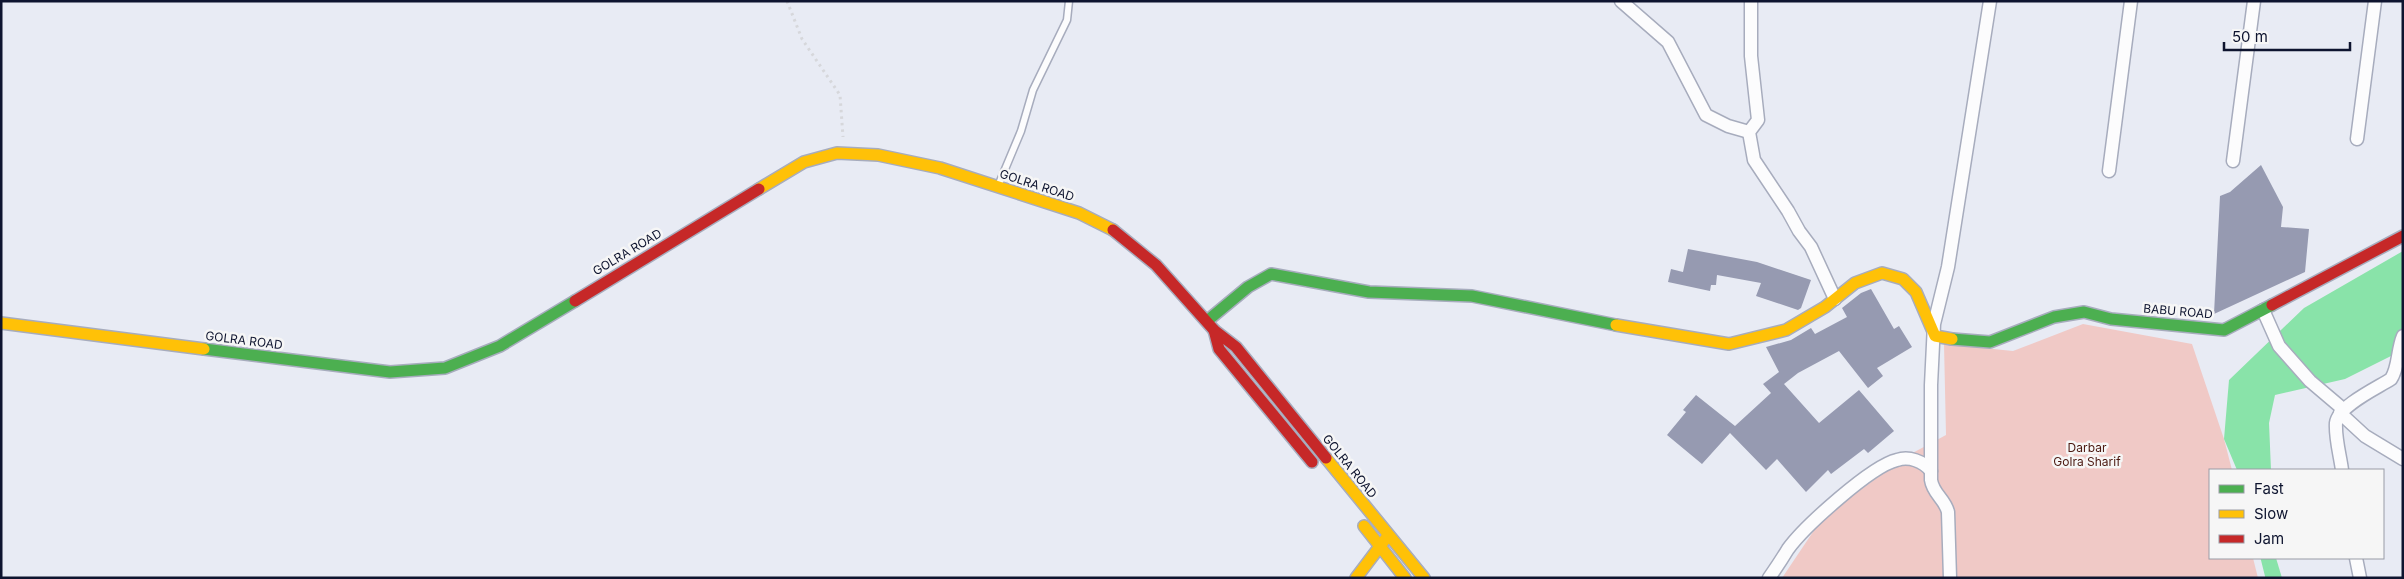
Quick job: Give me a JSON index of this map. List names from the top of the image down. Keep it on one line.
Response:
{"streets":{"street":["GOLRA ROAD","BABU ROAD"]},"parks":["Darbar Golra Sharif"],"legend":["Fast","Slow","Jam"],"scale_bar":"50 m"}
